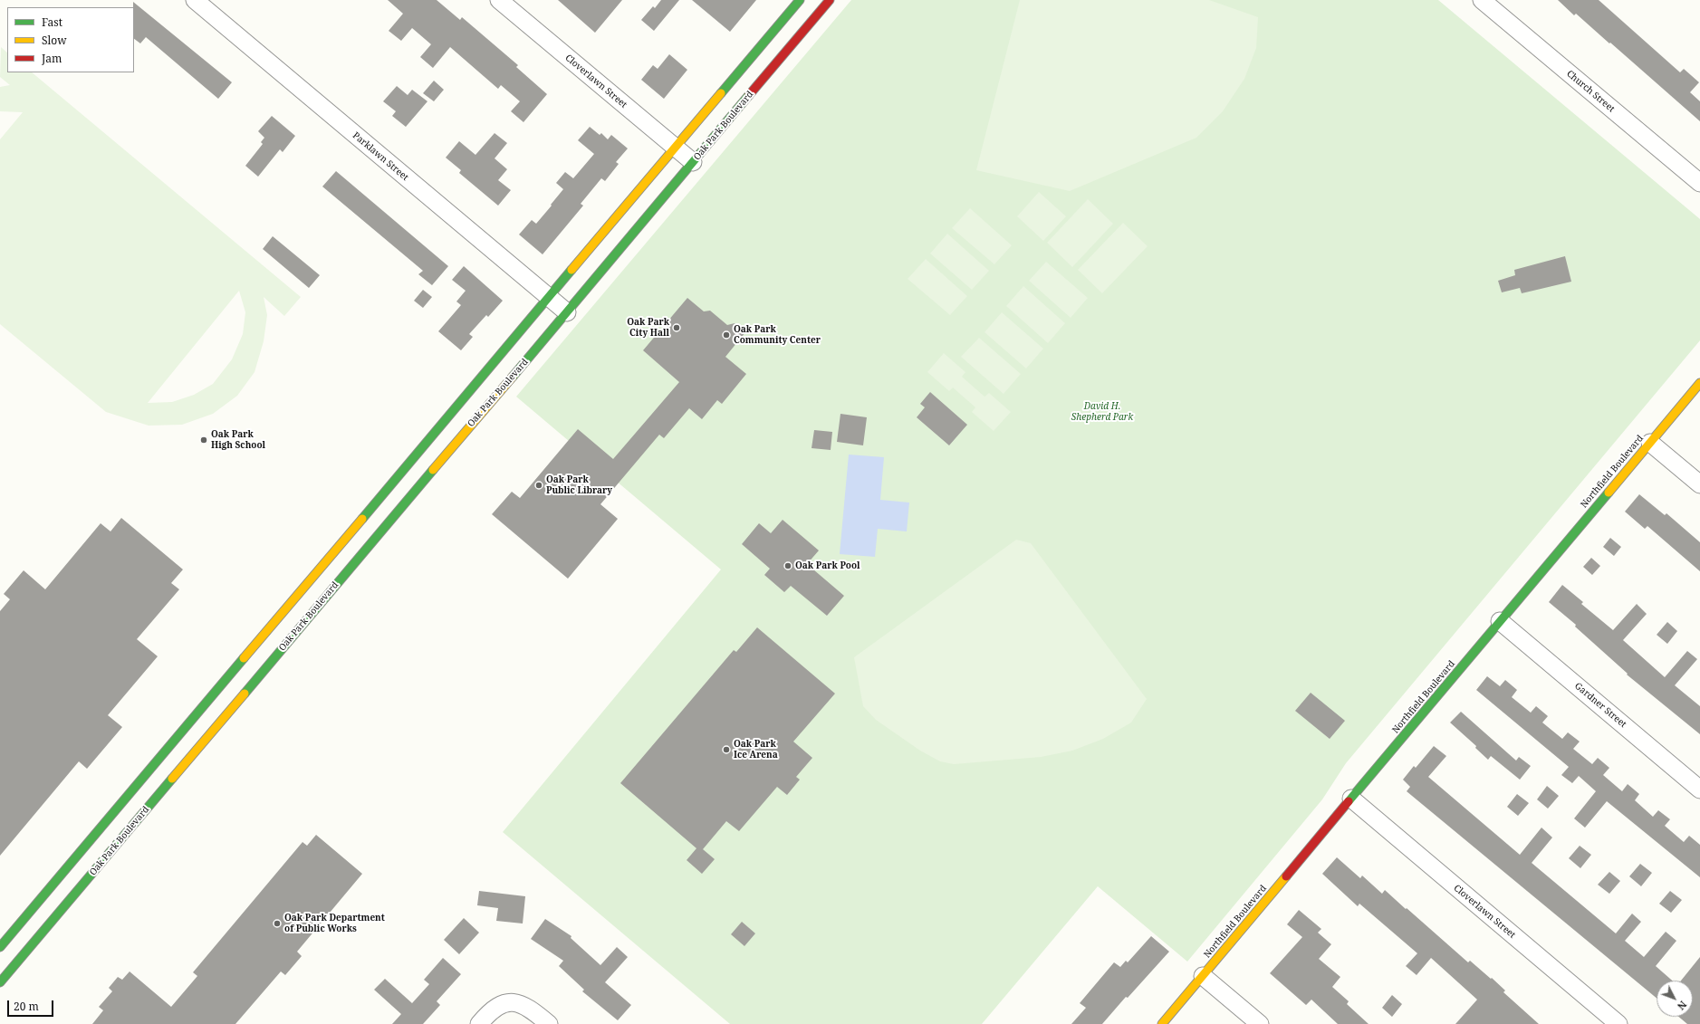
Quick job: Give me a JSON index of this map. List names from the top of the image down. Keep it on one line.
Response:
{"streets":{"street":["Cloverlawn Street","Church Street","Oak Park Boulevard","Parklawn Street","Northfield Boulevard","Gardner Street"]},"crossings":[["Cloverlawn Street","Oak Park Boulevard"],["Cloverlawn Street","Northfield Boulevard"],["Oak Park Boulevard","Parklawn Street"],["Northfield Boulevard","Gardner Street"]],"parks":["David H. Shepherd Park"],"places":["Oak Park City Hall","Oak Park Community Center","Oak Park High School","Oak Park Public Library","Oak Park Pool","Oak Park Ice Arena","Oak Park Department of Public Works"],"legend":["Fast","Slow","Jam"],"scale_bar":"20 m","north":"bottom right"}
